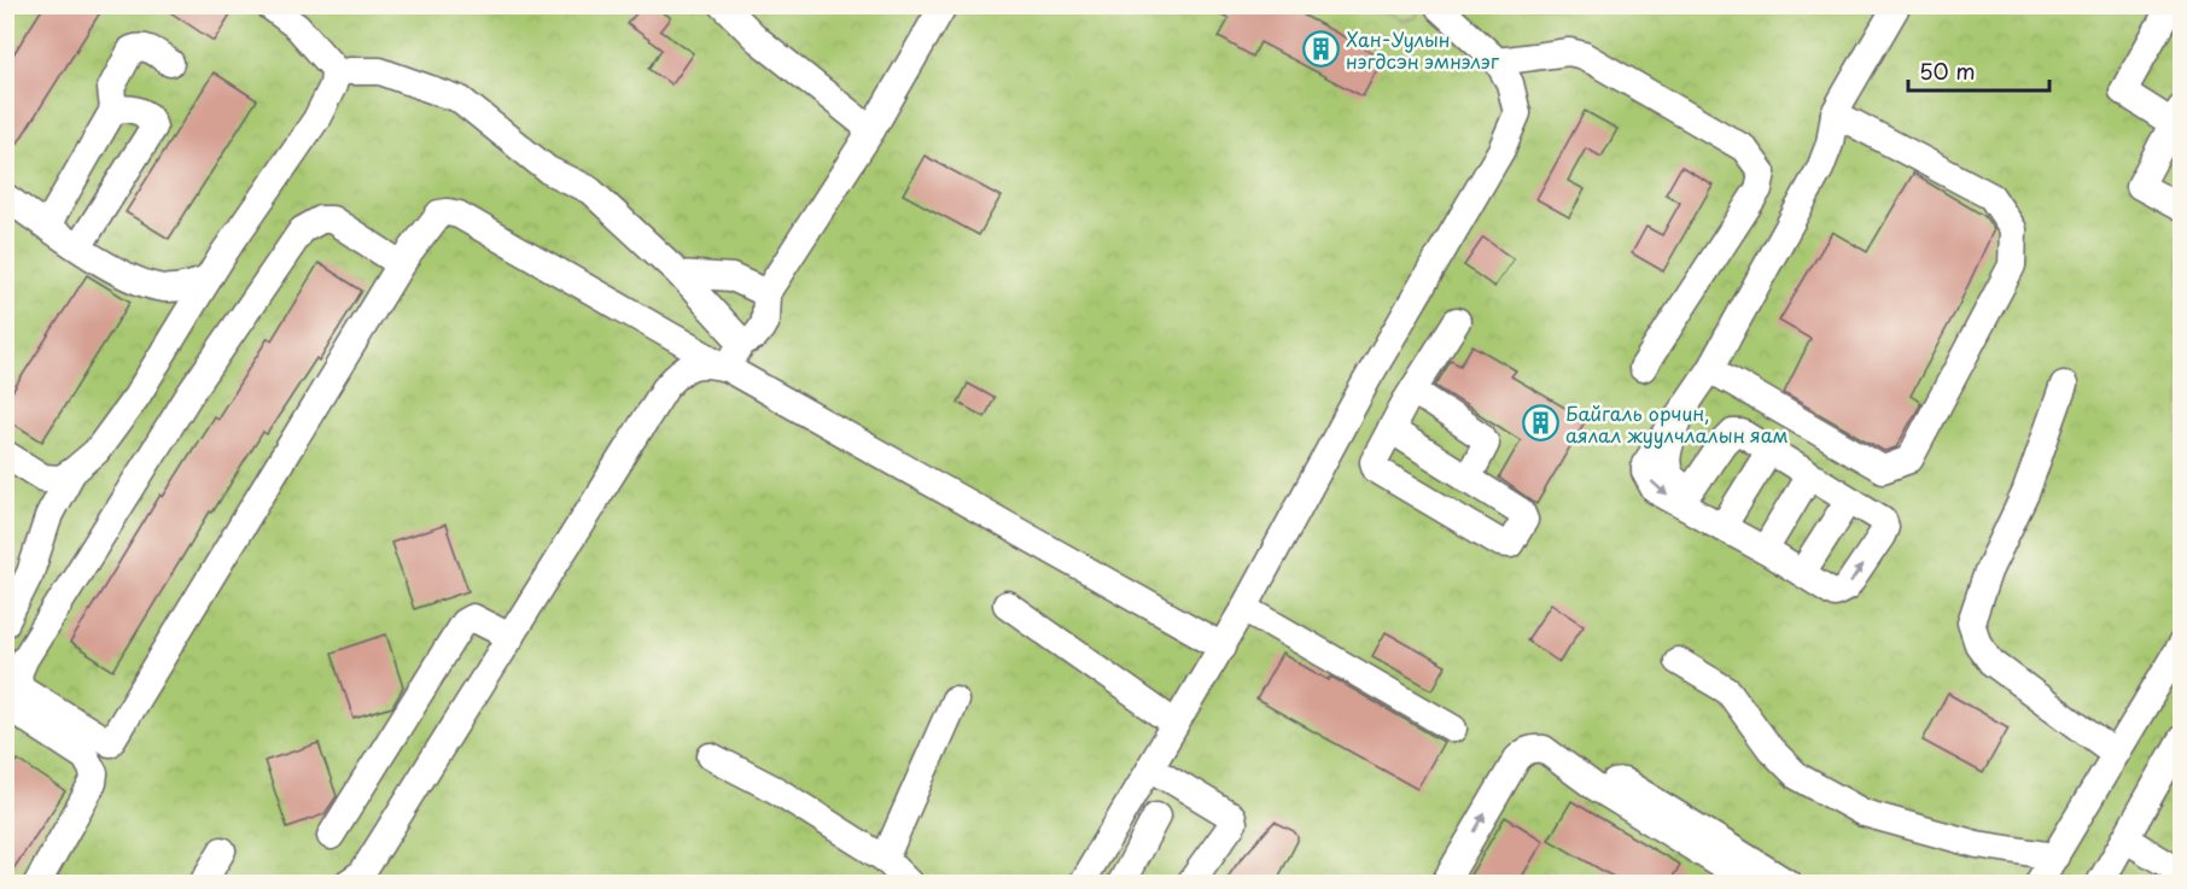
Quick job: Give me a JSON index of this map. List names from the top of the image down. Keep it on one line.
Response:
{"places":{"building":["Хан-Уулын нэгдсэн эмнэлэг","Байгаль орчин, аялал жуулчлалын яам"]},"scale_bar":"50 m"}
